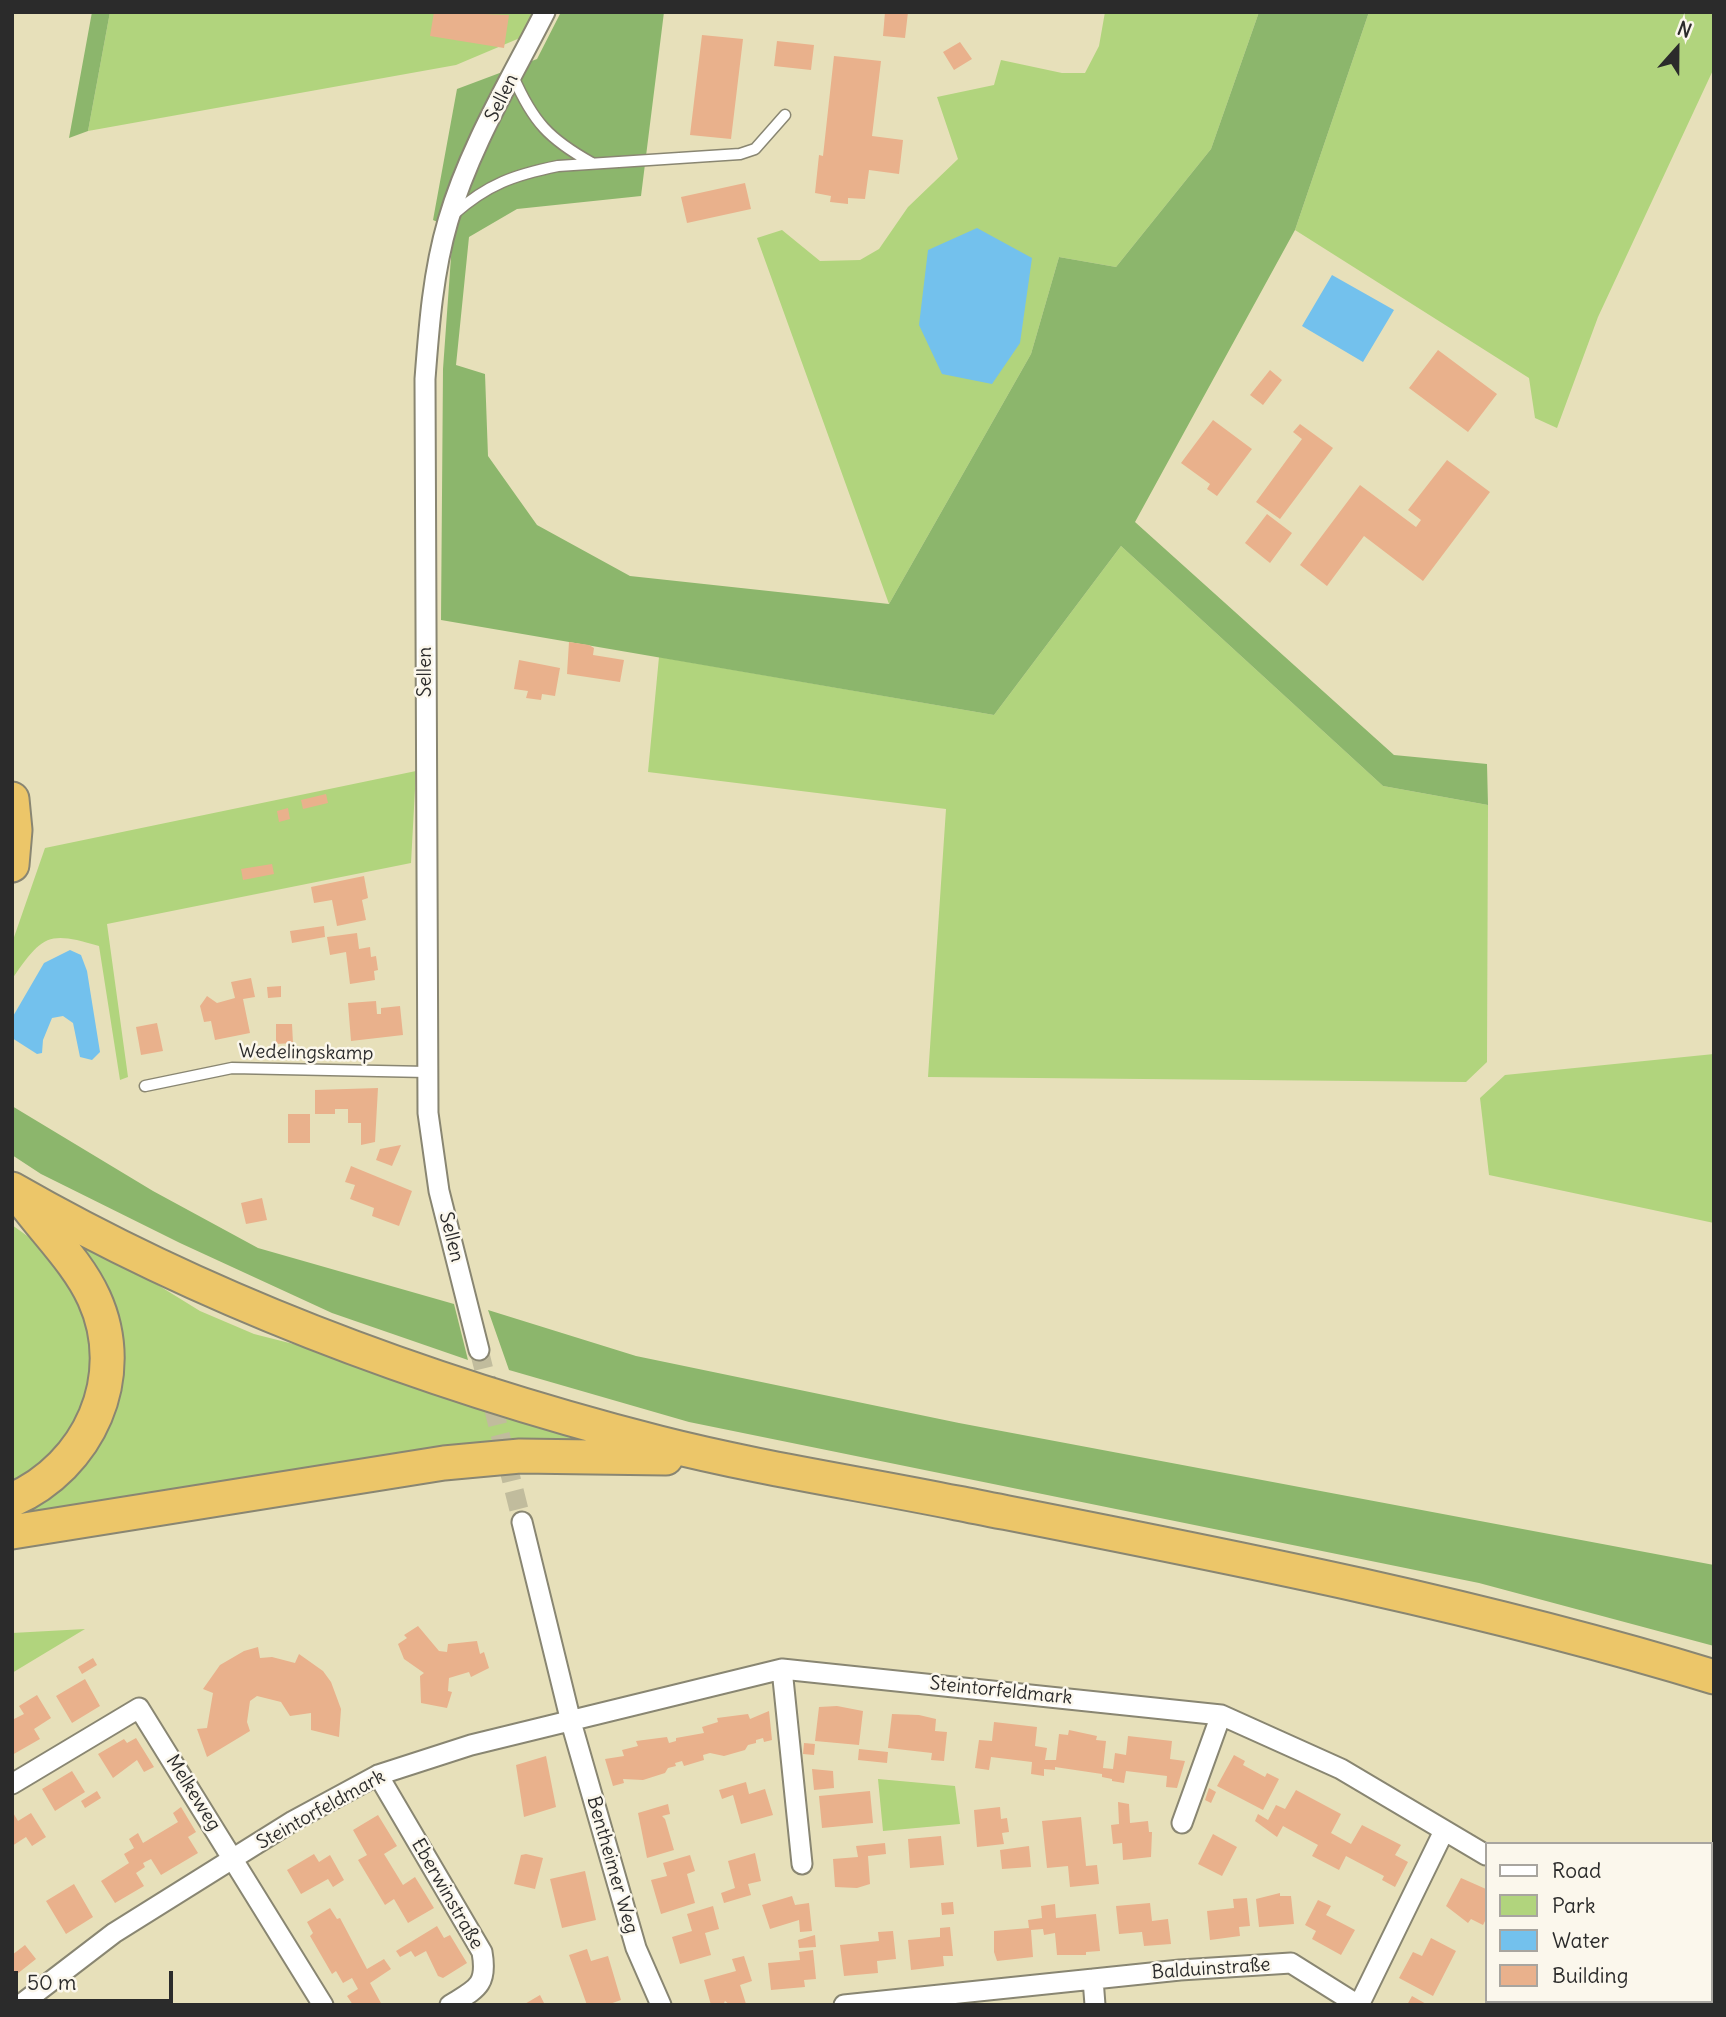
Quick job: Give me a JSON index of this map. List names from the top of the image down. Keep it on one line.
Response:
{"streets":{"street":["Sellen","Steintorfeldmark","Melkeweg","Bentheimer Weg","Eberwinstraße","Balduinstraße"],"lane":["Wedelingskamp"]},"crossings":[["Sellen","Wedelingskamp"],["Steintorfeldmark","Melkeweg"],["Steintorfeldmark","Bentheimer Weg"],["Steintorfeldmark","Eberwinstraße"],["Steintorfeldmark","Balduinstraße"]],"legend":["Road","Park","Water","Building"],"scale_bar":"50 m","north":"top"}
